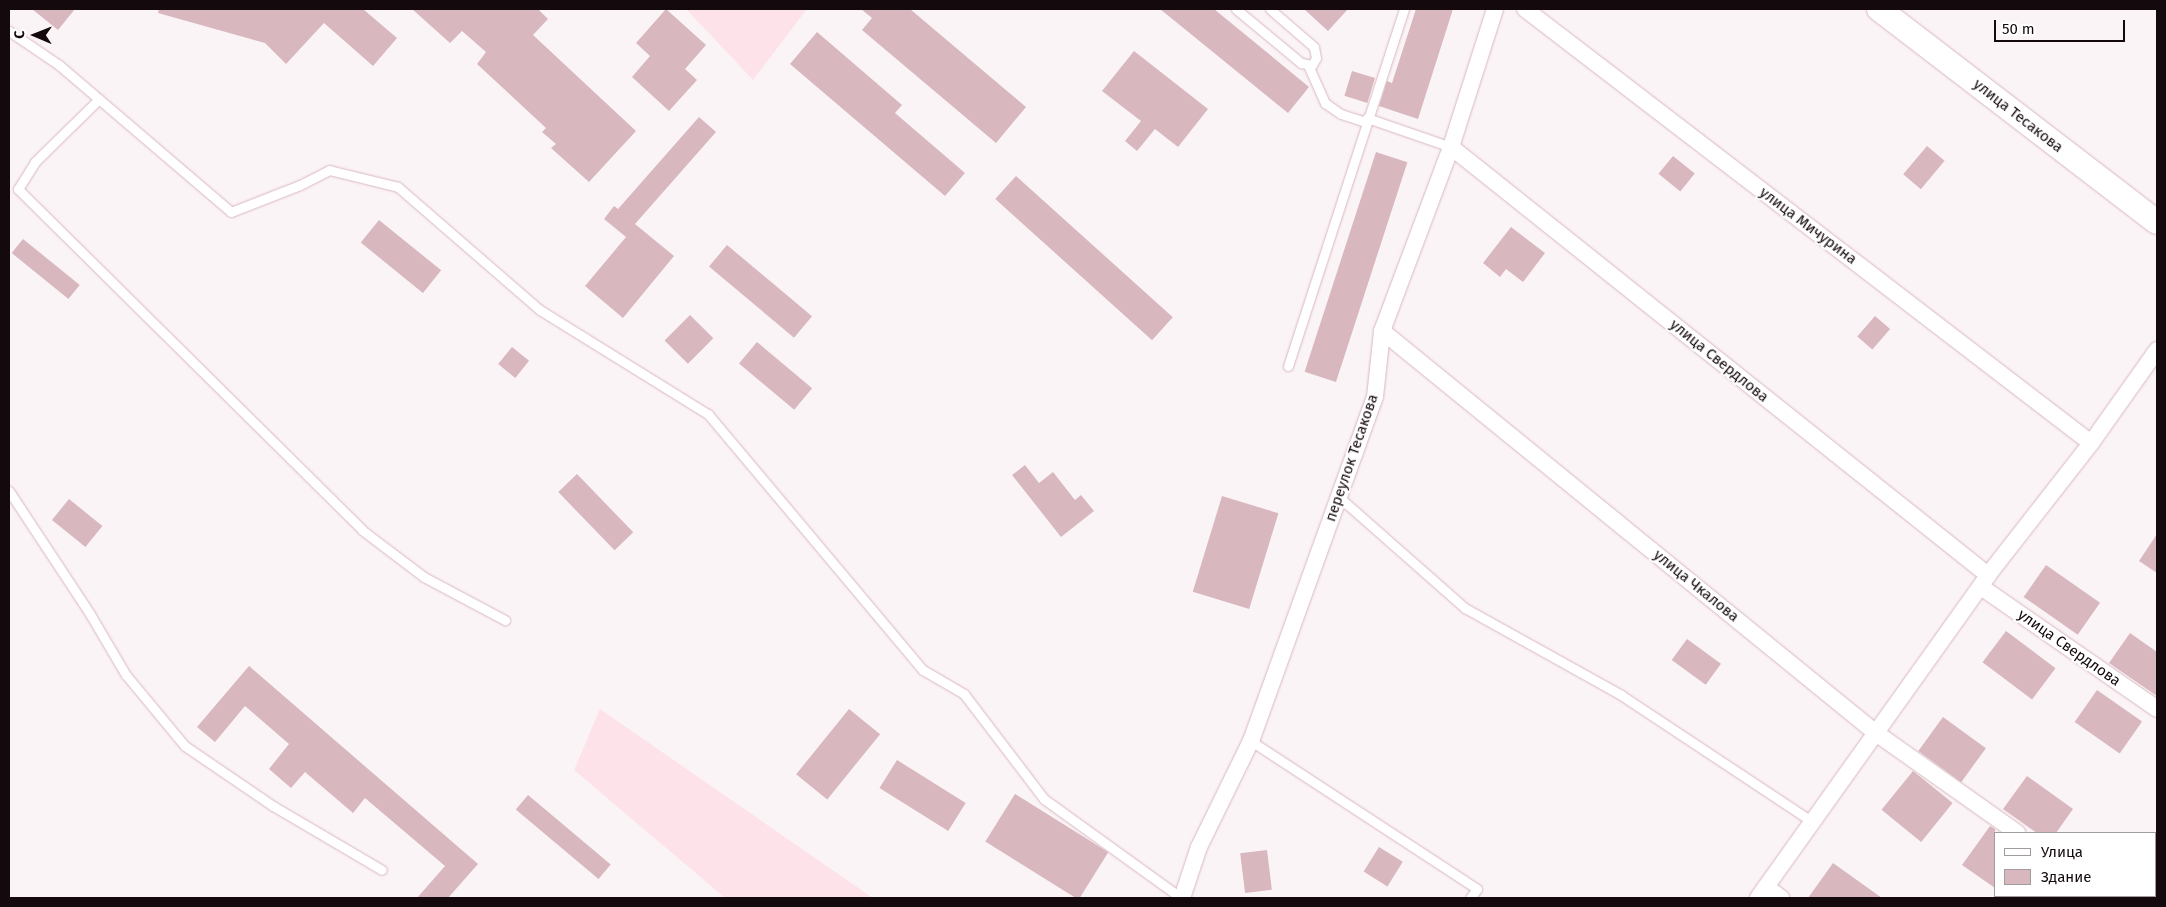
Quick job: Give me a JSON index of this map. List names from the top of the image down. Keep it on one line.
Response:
{"streets":{"main road":["улица Тесакова"],"street":["улица Мичурина","улица Свердлова","переулок Тесакова","улица Чкалова"]},"crossings":[["улица Свердлова","переулок Тесакова"],["переулок Тесакова","улица Чкалова"]],"legend":["Улица","Здание"],"scale_bar":"50 m","north":"left"}
